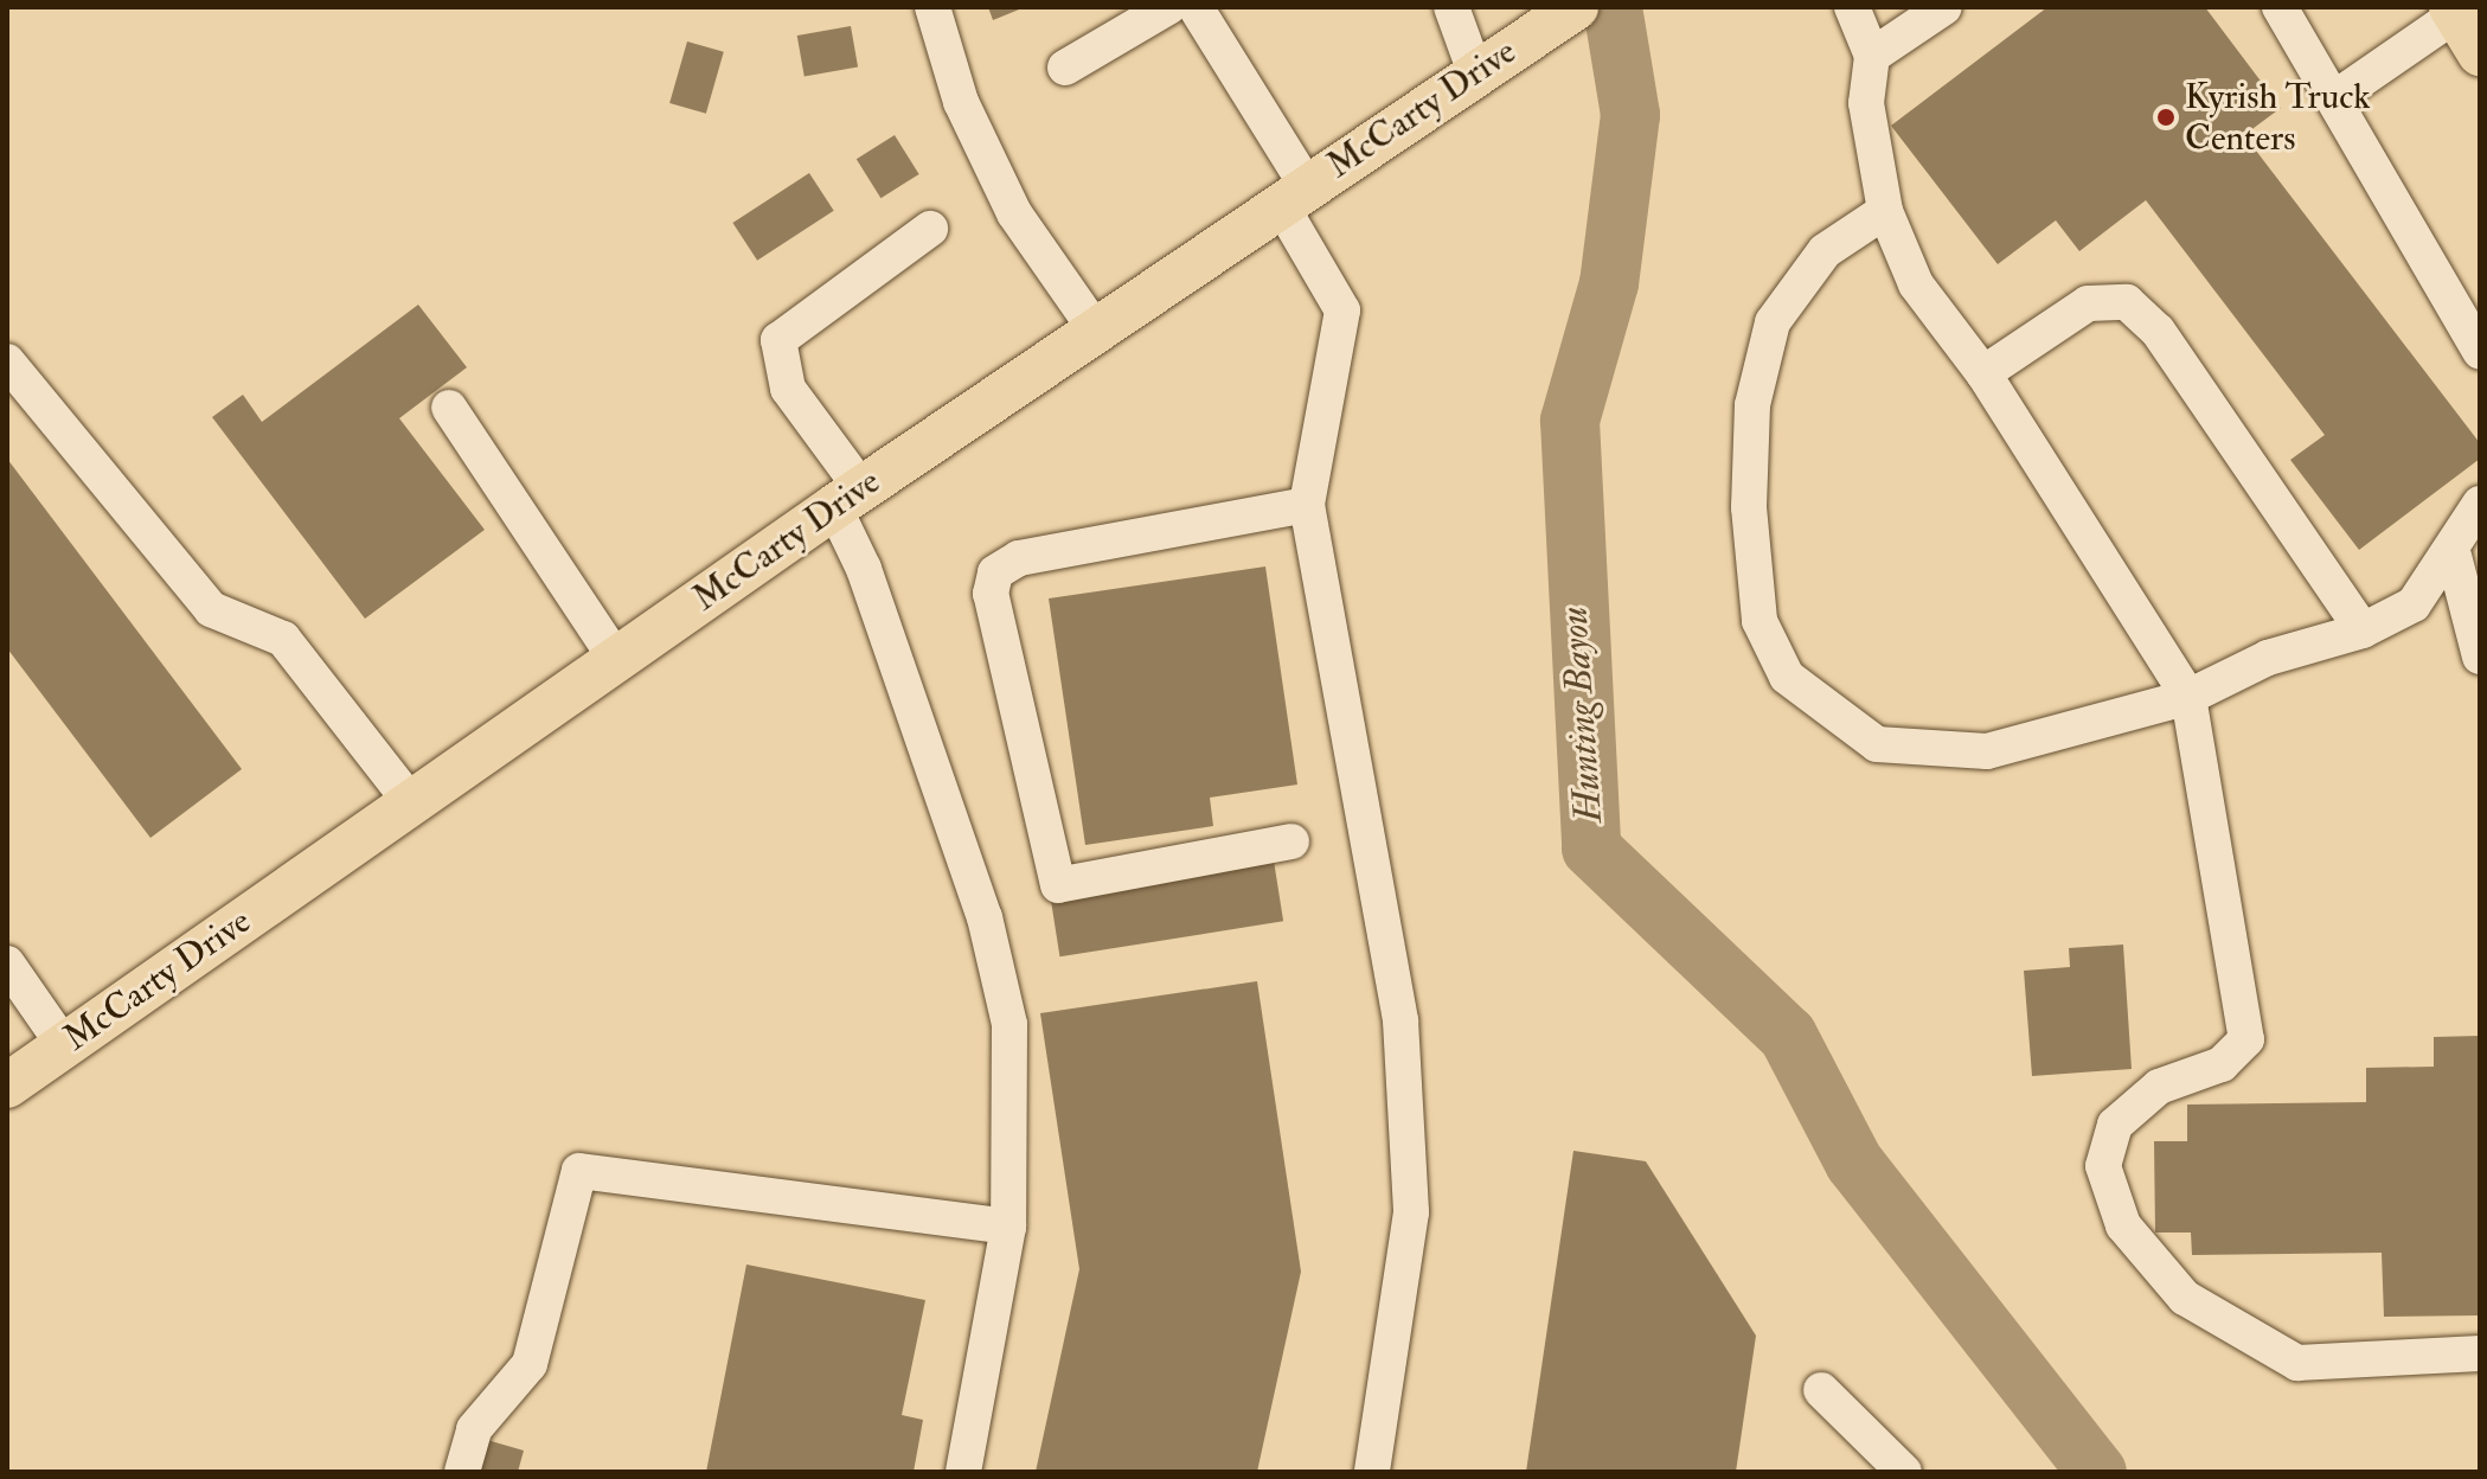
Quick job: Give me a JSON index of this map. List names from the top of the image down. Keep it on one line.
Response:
{"streets":{"main road":["McCarty Drive"]},"water":["Hunting Bayou"],"places":["Kyrish Truck Centers"]}
